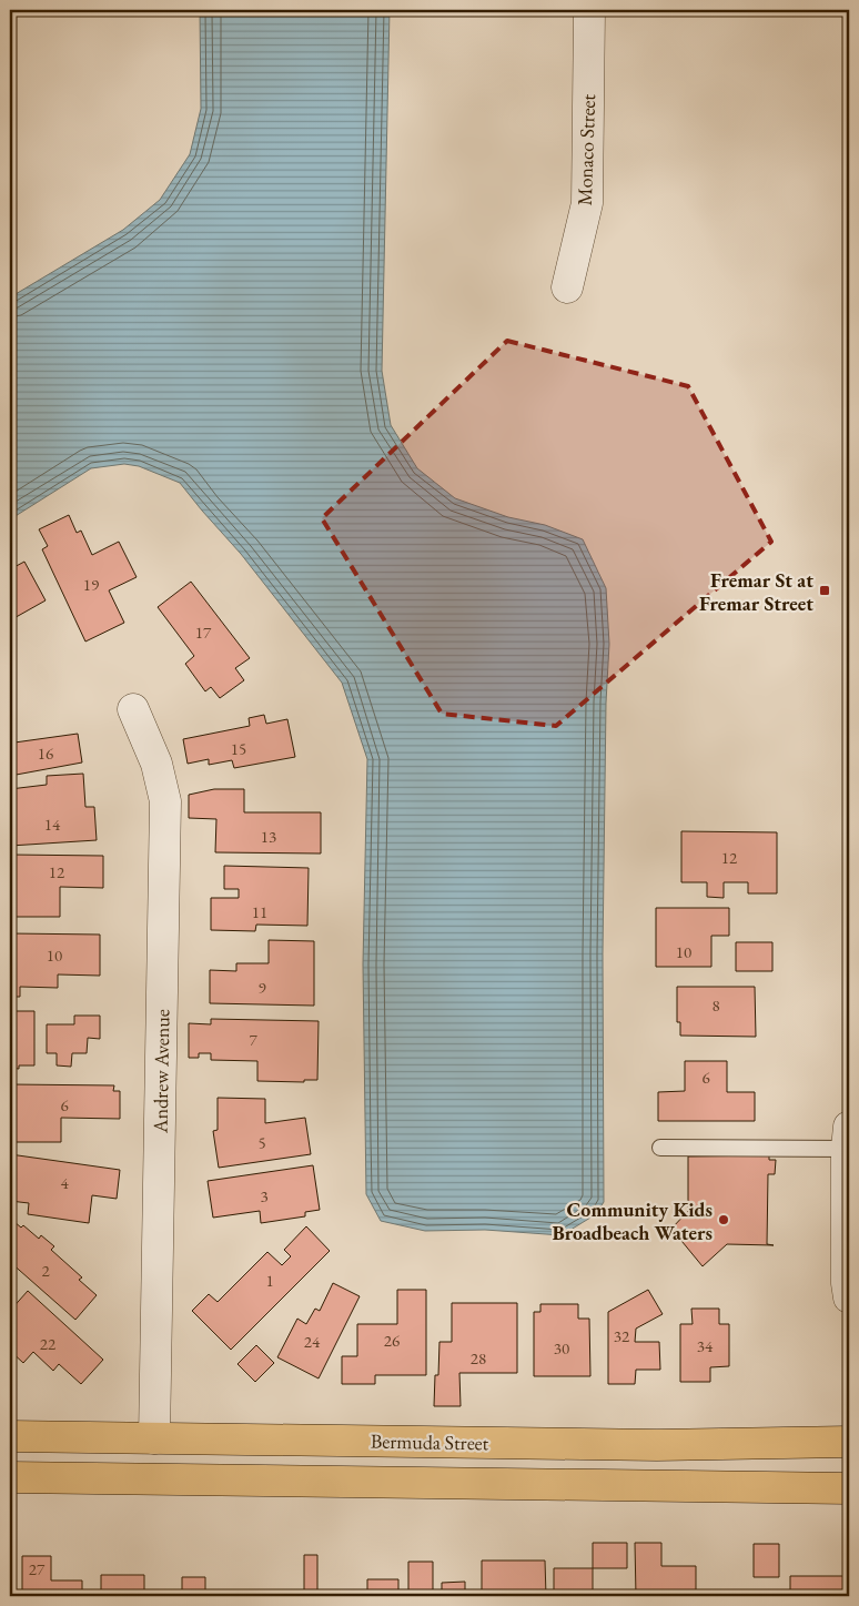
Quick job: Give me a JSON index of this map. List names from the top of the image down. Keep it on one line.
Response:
{"streets":{"main road":["Bermuda Street"],"street":["Monaco Street","Andrew Avenue"]},"crossings":[["Andrew Avenue","Bermuda Street"]],"places":{"transit":["Fremar St at Fremar Street"],"other":["Community Kids Broadbeach Waters"]},"house_numbers":["19","17","15","16","14","13","12","12","11","10","10","9","8","7","6","6","5","4","3","2","1","32","26","24","22","34","30","28","27"]}
